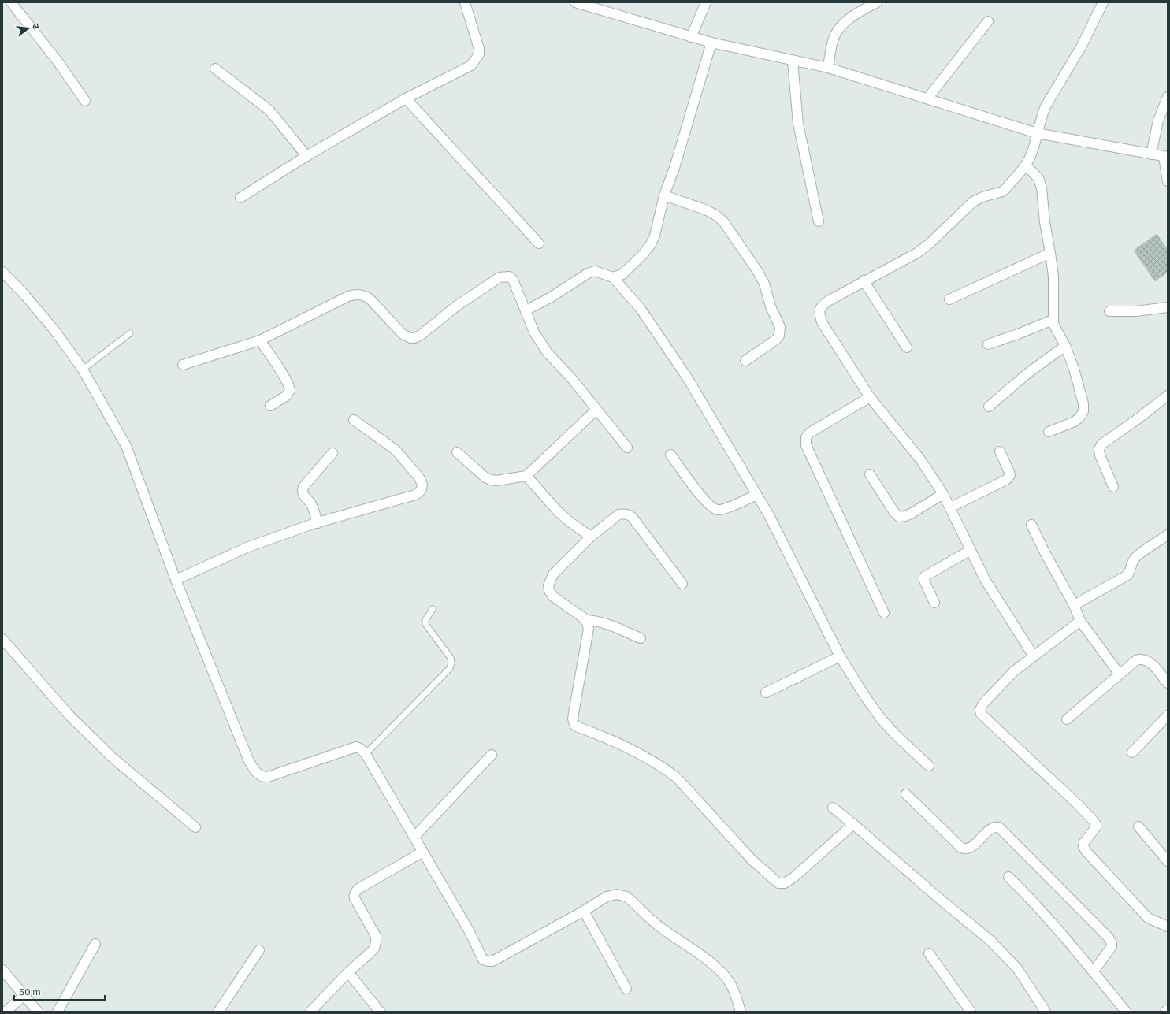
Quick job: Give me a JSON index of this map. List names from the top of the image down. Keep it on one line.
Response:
{"scale_bar":"50 m","north":"right"}
